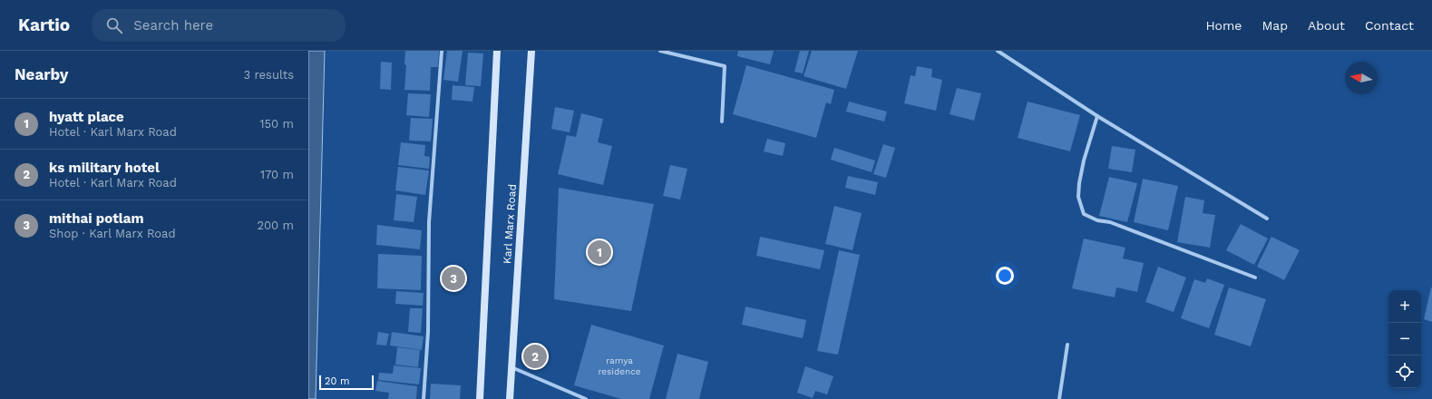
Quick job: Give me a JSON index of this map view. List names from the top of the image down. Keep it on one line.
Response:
{"streets":{"main road":["Karl Marx Road"]},"house_numbers":["ramya residence"],"scale_bar":"20 m","north":"left","page":{"header":"Kartio","search":"Search here","nav":["Home","Map","About","Contact"],"heading":["Nearby","3 results"],"list":[{"mark":"1","name":"hyatt place","note":"Hotel · Karl Marx Road","value":"150 m"},{"mark":"2","name":"ks military hotel","note":"Hotel · Karl Marx Road","value":"170 m"},{"mark":"3","name":"mithai potlam","note":"Shop · Karl Marx Road","value":"200 m"}],"pins":["1","3","2"],"map_buttons":["+","−"],"scale":"20 m"}}
